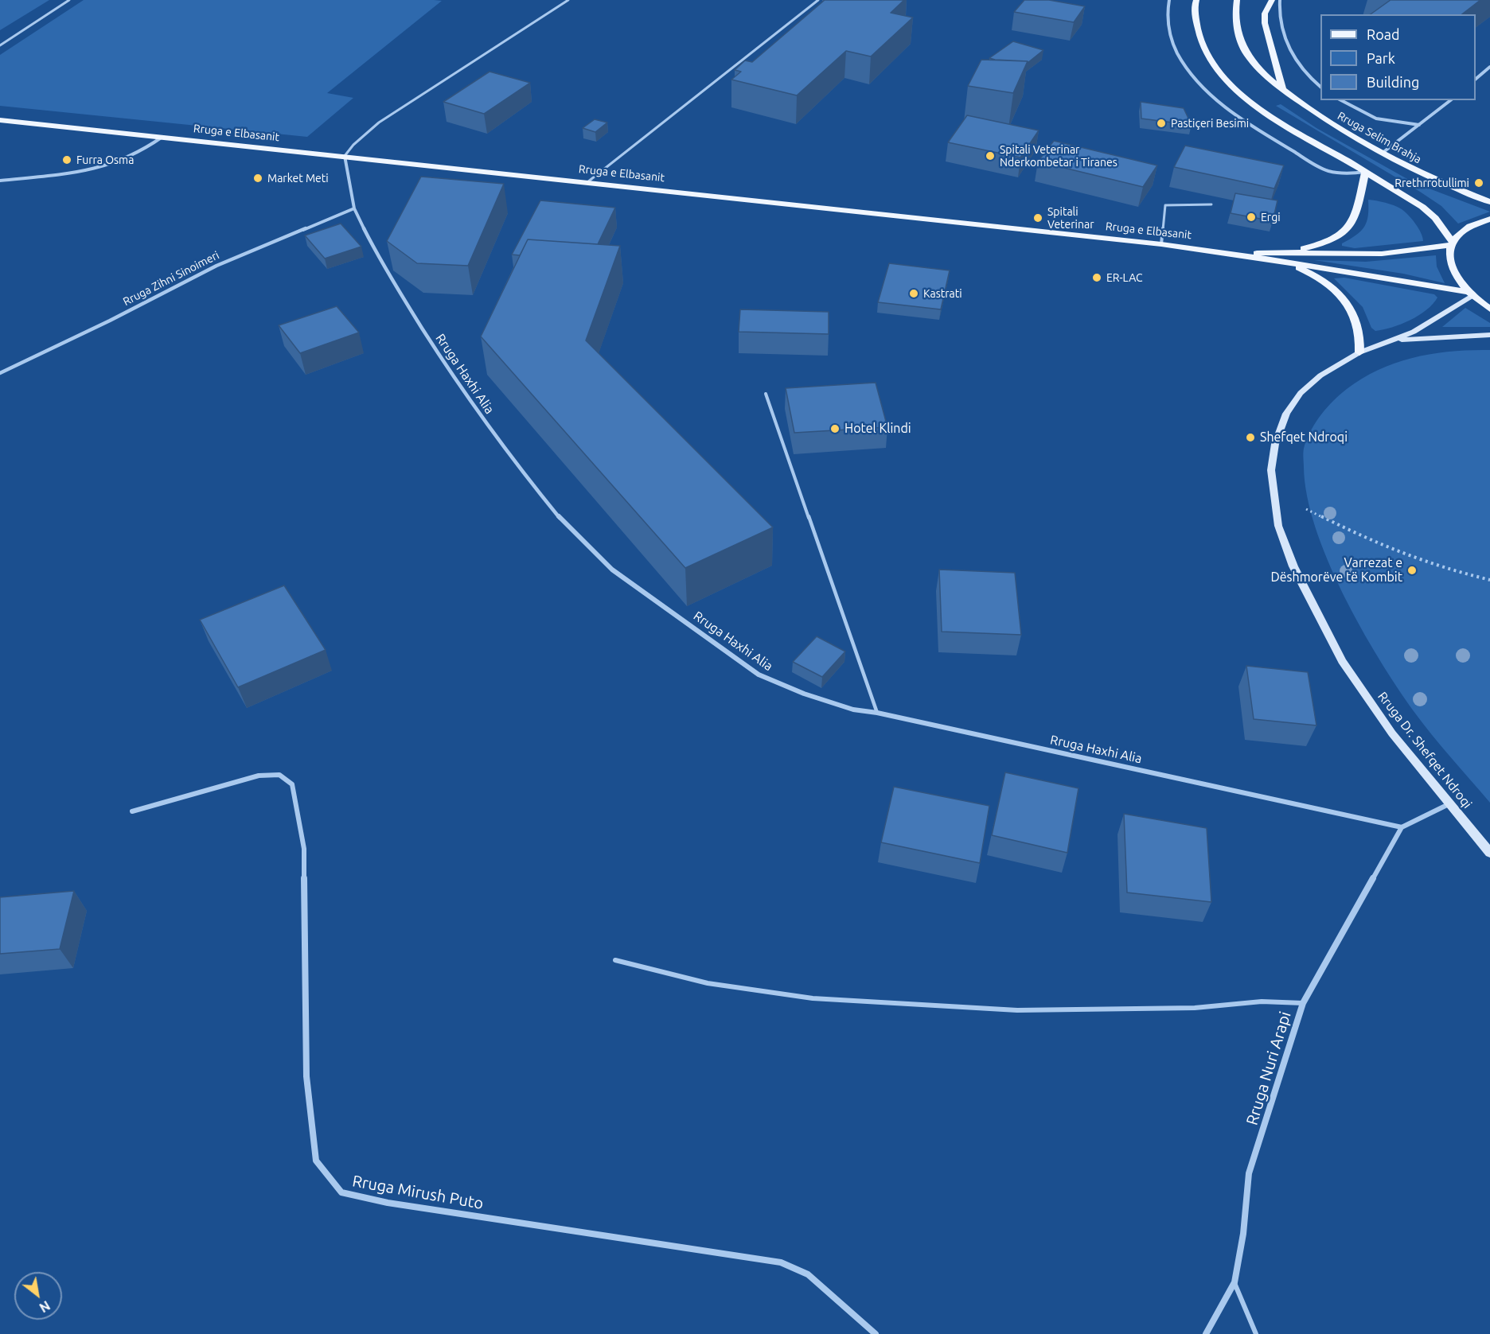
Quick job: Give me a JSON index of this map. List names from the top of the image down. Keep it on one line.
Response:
{"streets":{"main road":["Rruga e Elbasanit","Rruga Selim Brahja","Rruga Dr. Shefqet Ndroqi"],"street":["Rruga Zihni Sinoimeri","Rruga Haxhi Alia","Rruga Nuri Arapi","Rruga Mirush Puto"]},"crossings":[["Rruga e Elbasanit","Rruga Haxhi Alia"],["Rruga e Elbasanit","Rruga Dr. Shefqet Ndroqi"],["Rruga Zihni Sinoimeri","Rruga Haxhi Alia"],["Rruga Haxhi Alia","Rruga Nuri Arapi"]],"places":["Pastiçeri Besimi","Spitali Veterinar Nderkombetar i Tiranes","Furra Osma","Market Meti","Rrethrrotullimi","Ergi","Spitali Veterinar","ER-LAC","Kastrati","Hotel Klindi","Shefqet Ndroqi","Varrezat e Dëshmorëve të Kombit"],"legend":["Road","Park","Building"],"north":"bottom right"}
